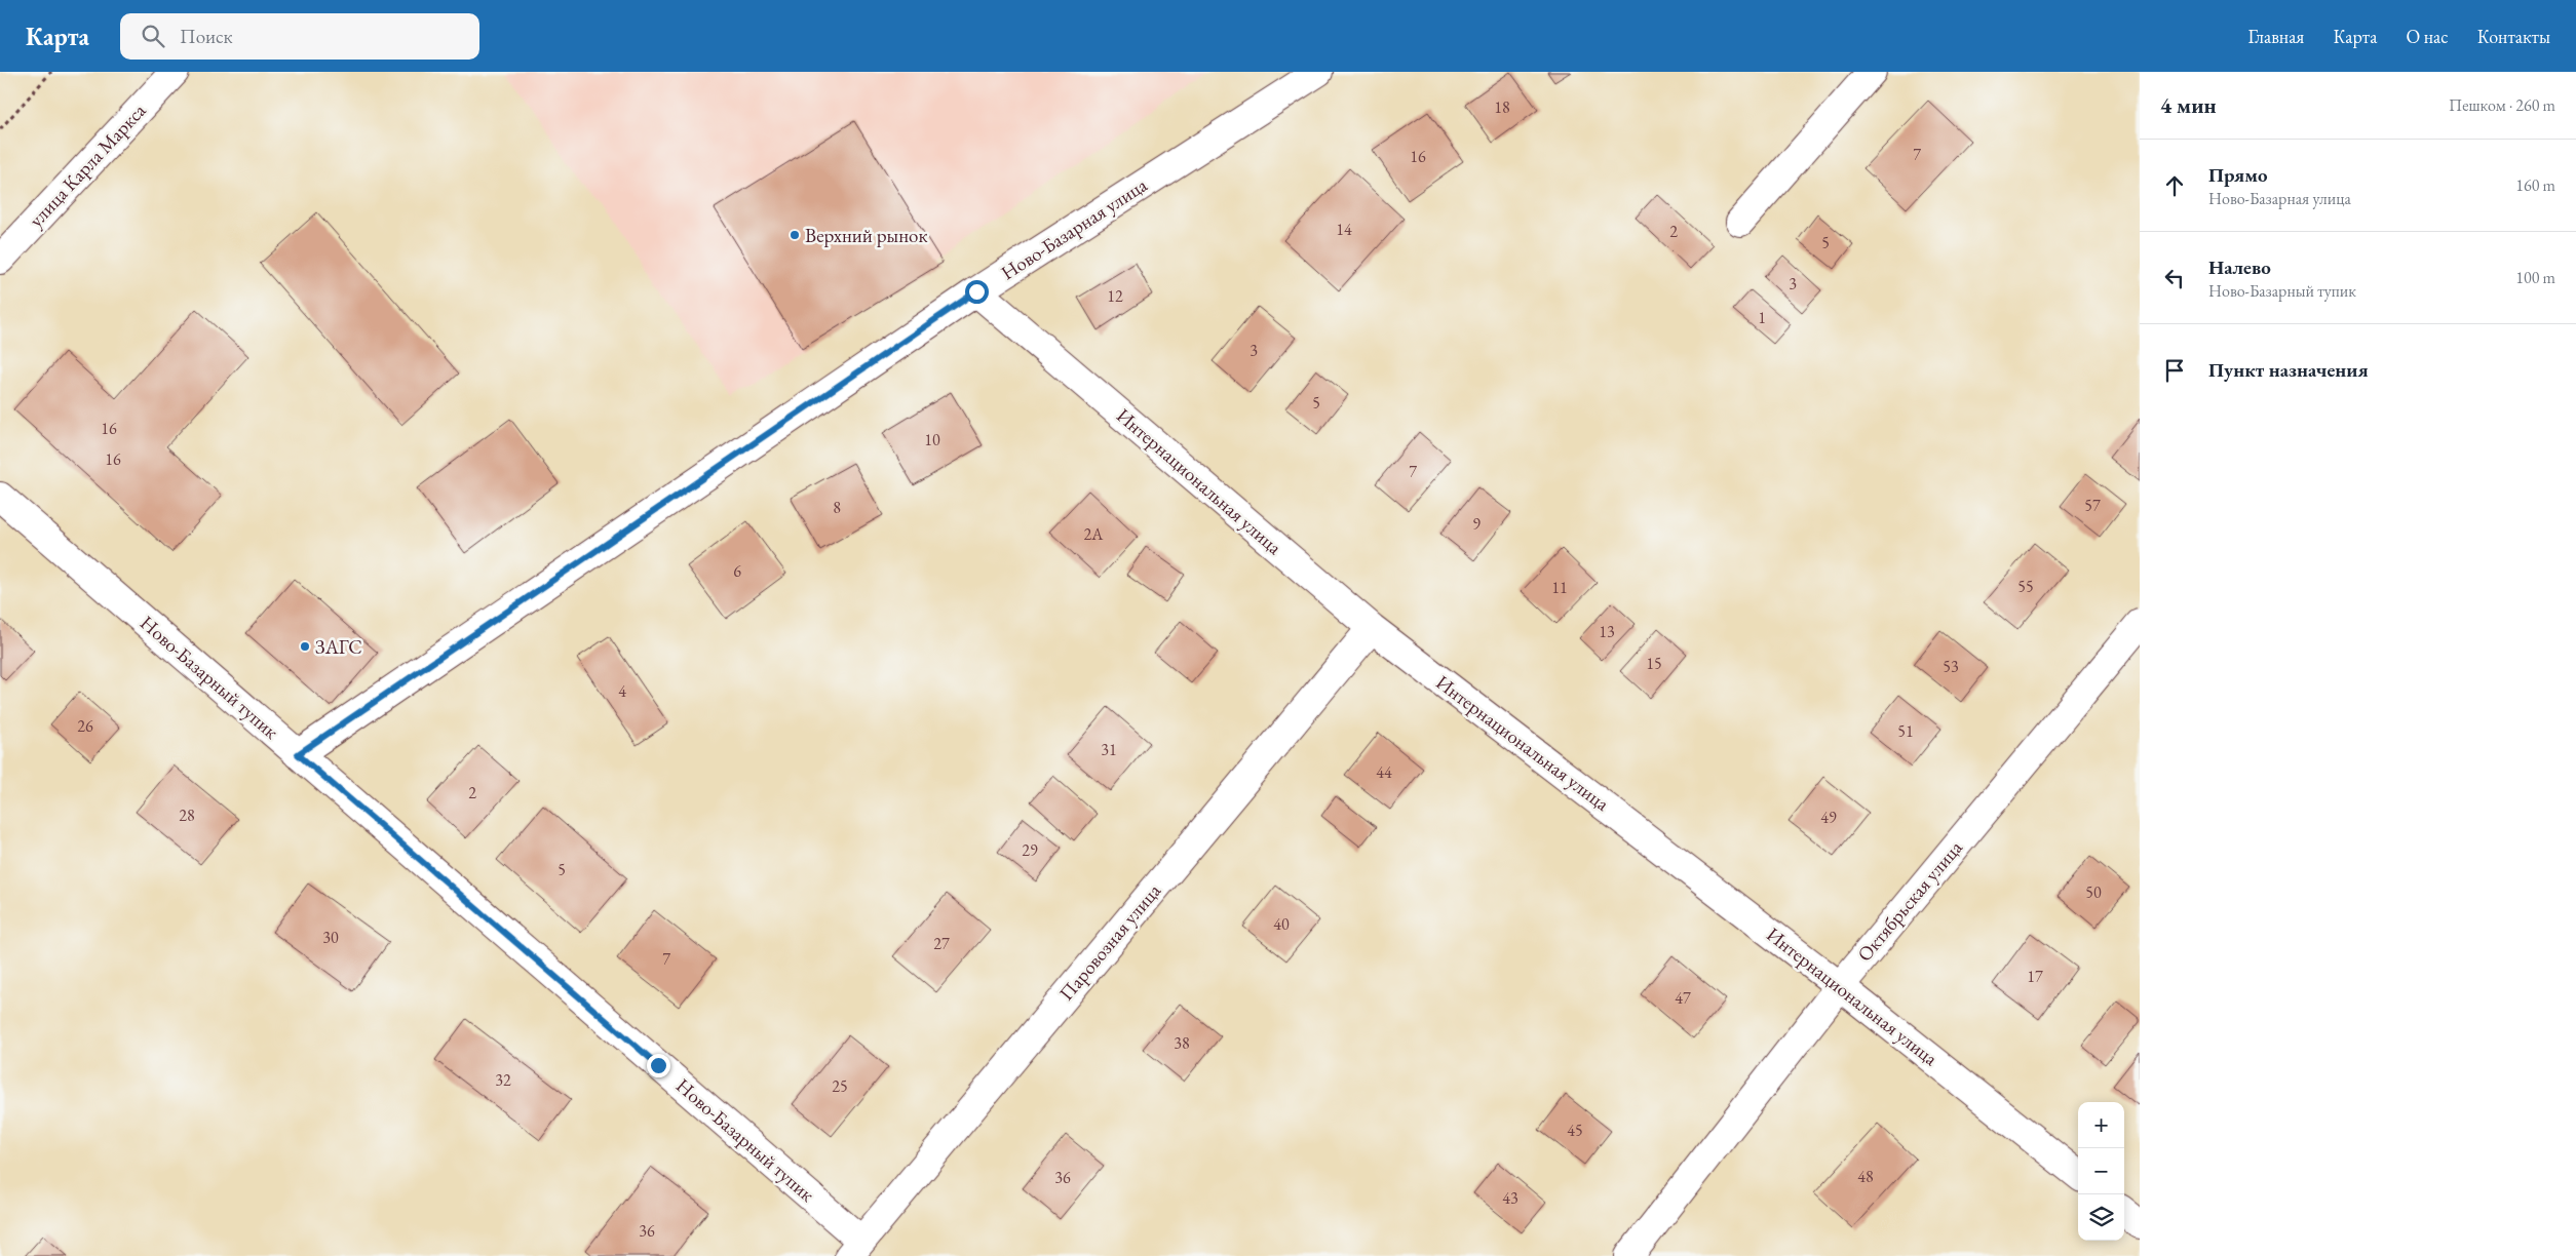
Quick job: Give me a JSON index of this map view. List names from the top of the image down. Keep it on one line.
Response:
{"streets":{"street":["улица Карла Маркса","Ново-Базарная улица","Интернациональная улица","Ново-Базарный тупик","Октябрьская улица","Паровозная улица"]},"crossings":[["Ново-Базарная улица","Интернациональная улица"],["Ново-Базарная улица","Ново-Базарный тупик"],["Интернациональная улица","Октябрьская улица"],["Интернациональная улица","Паровозная улица"],["Ново-Базарный тупик","Паровозная улица"]],"places":["Верхний рынок","ЗАГС"],"house_numbers":["18","7","16","14","2","5","3","12","1","3","5","16","10","16","7","57","8","9","2А","6","55","11","13","15","53","4","26","51","31","44","2","28","49","29","5","50","40","30","27","7","17","47","38","32","25","45","48","36","43","36"],"page":{"header":"Карта","search":"Поиск","nav":["Главная","Карта","О нас","Контакты"],"heading":["4 мин","Пешком · 260 m"],"list":[["Прямо","Ново-Базарная улица","160 m"],["Налево","Ново-Базарный тупик","100 m"],"Пункт назначения"],"map_buttons":["+","−"]}}
